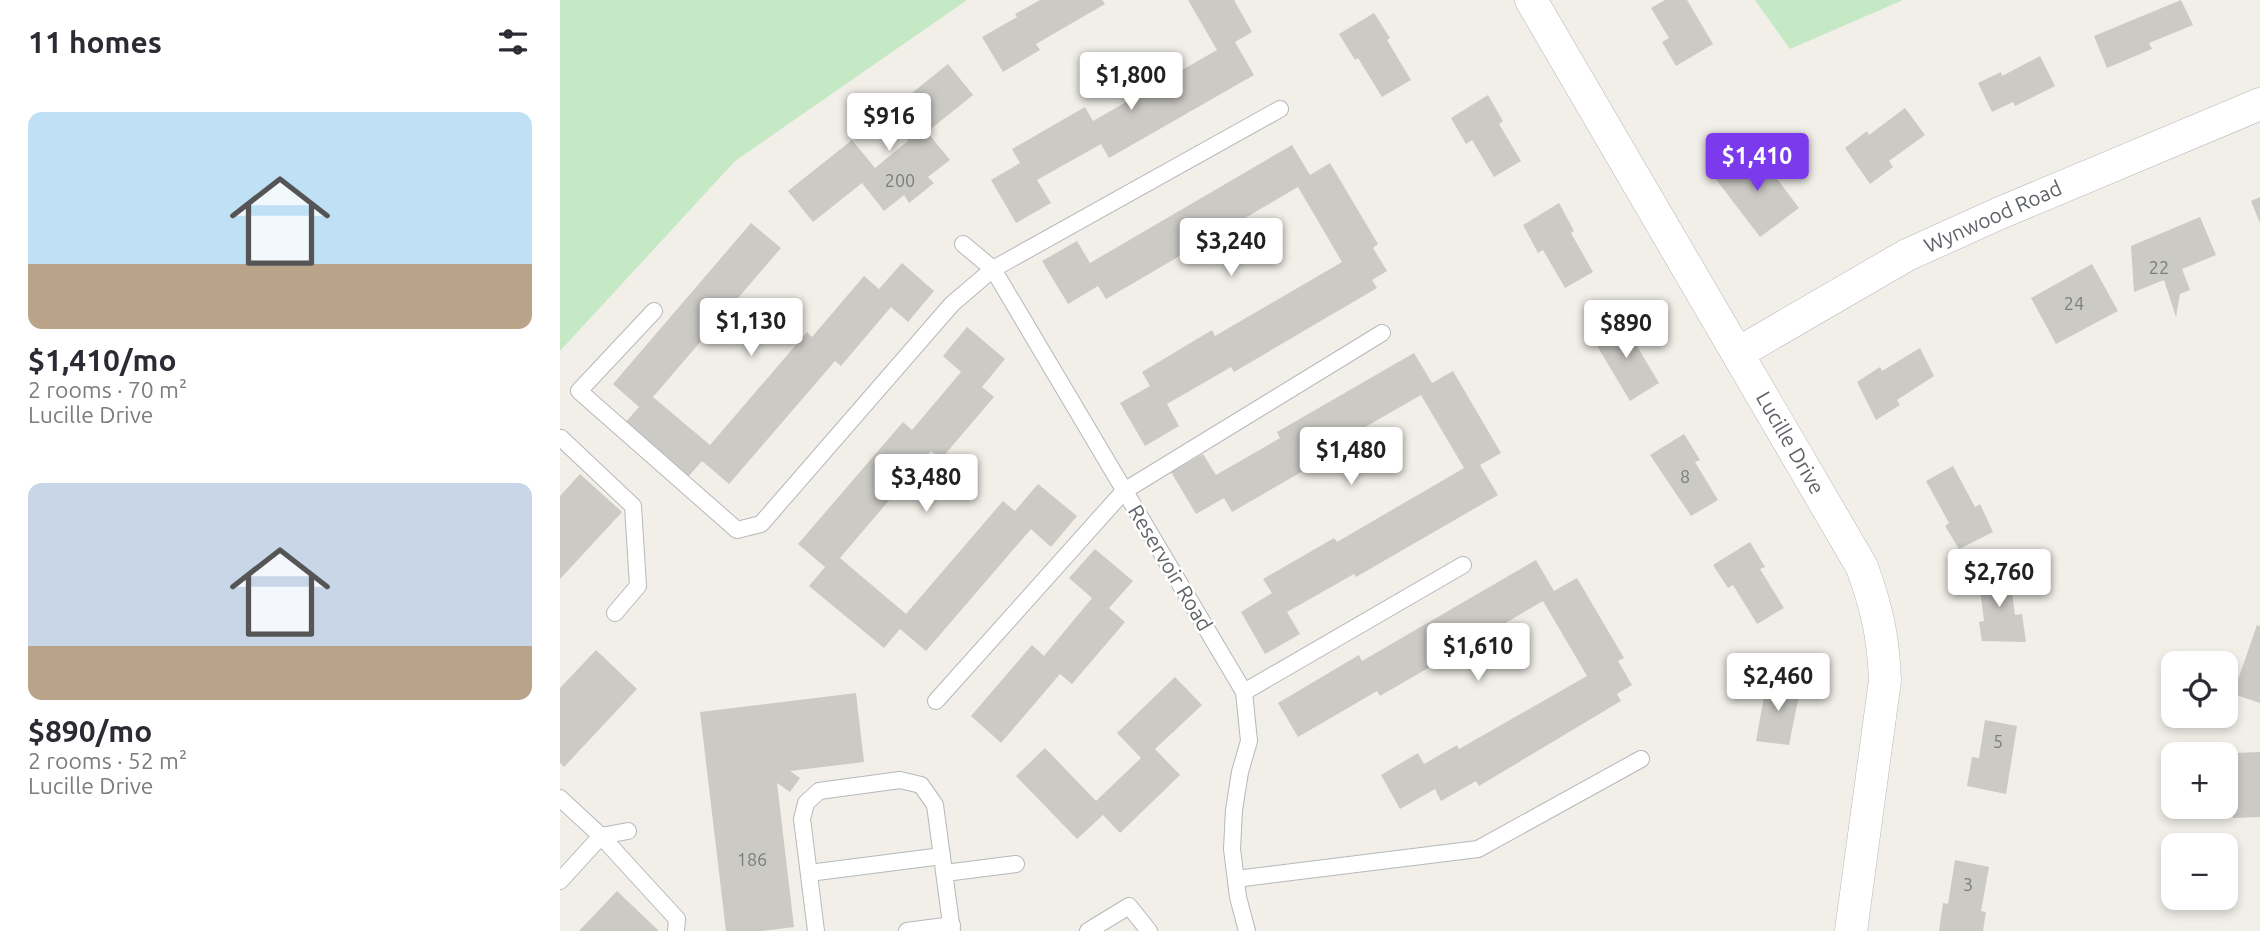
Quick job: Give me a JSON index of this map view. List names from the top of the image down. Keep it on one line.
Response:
{"streets":{"street":["Wynwood Road","Lucille Drive"],"lane":["Reservoir Road"]},"crossings":[["Wynwood Road","Lucille Drive"]],"house_numbers":["200","22","24","8","5","186","3"],"page":{"heading":"11 homes","price":["$1,800","$916","$1,410","$3,240","$1,130","$890","$1,480","$3,480","$2,760","$1,610","$2,460"],"list":[{"name":"$1,410/mo","note":"2 rooms · 70 m² · Lucille Drive"},{"name":"$890/mo","note":"2 rooms · 52 m² · Lucille Drive"}],"map_buttons":["+","−"]}}
